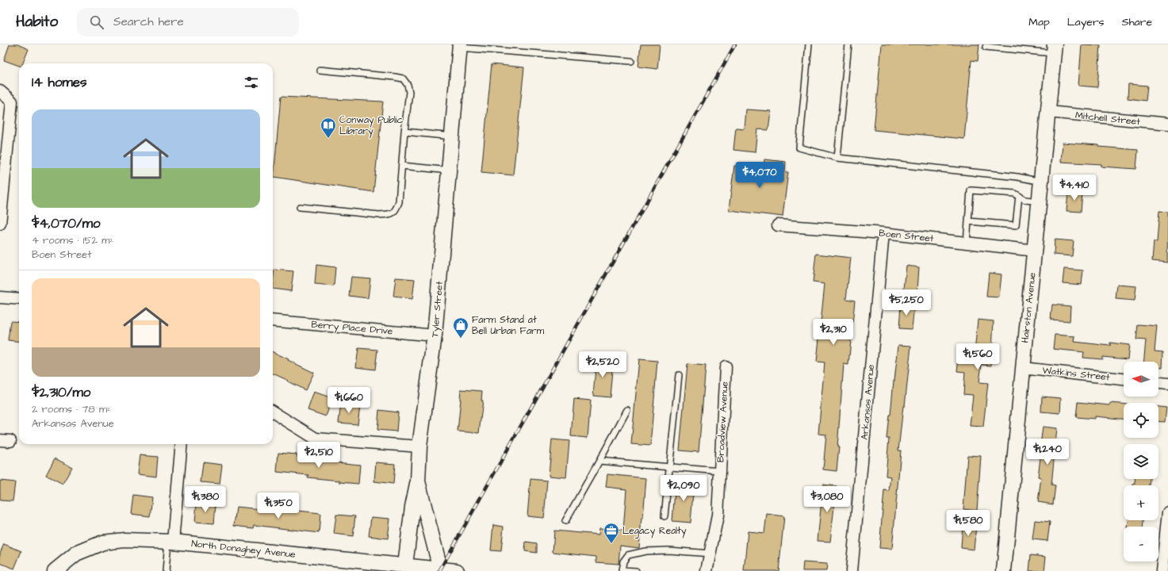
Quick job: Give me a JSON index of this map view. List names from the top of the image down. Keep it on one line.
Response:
{"streets":{"street":["Mitchell Street","Boen Street","Hairston Avenue","Tyler Street","Berry Place Drive","Watkins Street","Arkansas Avenue","Broadview Avenue","North Donaghey Avenue"]},"crossings":[["Mitchell Street","Hairston Avenue"],["Boen Street","Hairston Avenue"],["Boen Street","Arkansas Avenue"],["Hairston Avenue","Watkins Street"],["Tyler Street","Berry Place Drive"],["Tyler Street","North Donaghey Avenue"]],"places":{"library":["Conway Public Library"],"shop":["Farm Stand at Bell Urban Farm"],"office":["Legacy Realty"]},"north":"left","page":{"header":"Habito","search":"Search here","nav":["Map","Layers","Share"],"heading":"14 homes","list":[{"name":"$4,070/mo","note":"4 rooms · 152 m² · Boen Street"},{"name":"$2,310/mo","note":"2 rooms · 78 m² · Arkansas Avenue"}],"price":["$4,070","$4,410","$5,250","$2,310","$1,560","$2,520","$1,660","$1,240","$2,510","$2,090","$1,380","$3,080","$1,350","$1,580"],"map_buttons":["+","−"]}}
